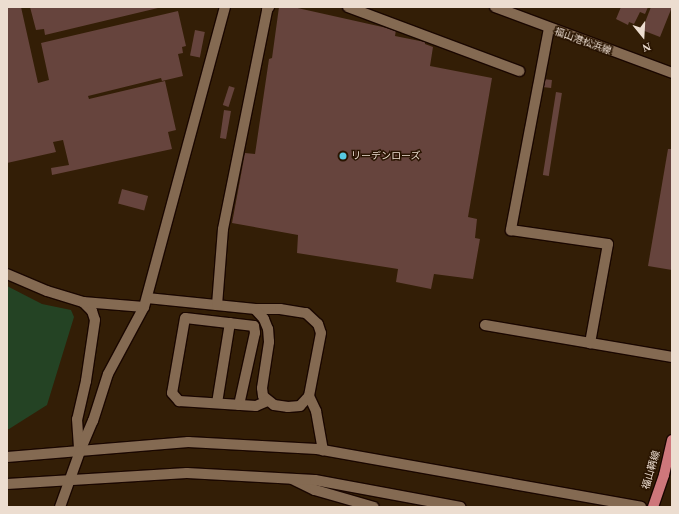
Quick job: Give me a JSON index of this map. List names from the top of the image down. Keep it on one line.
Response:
{"streets":{"main road":["福山鞆線"],"street":["福山港松浜線"]},"places":["リーデンローズ"],"north":"bottom"}
